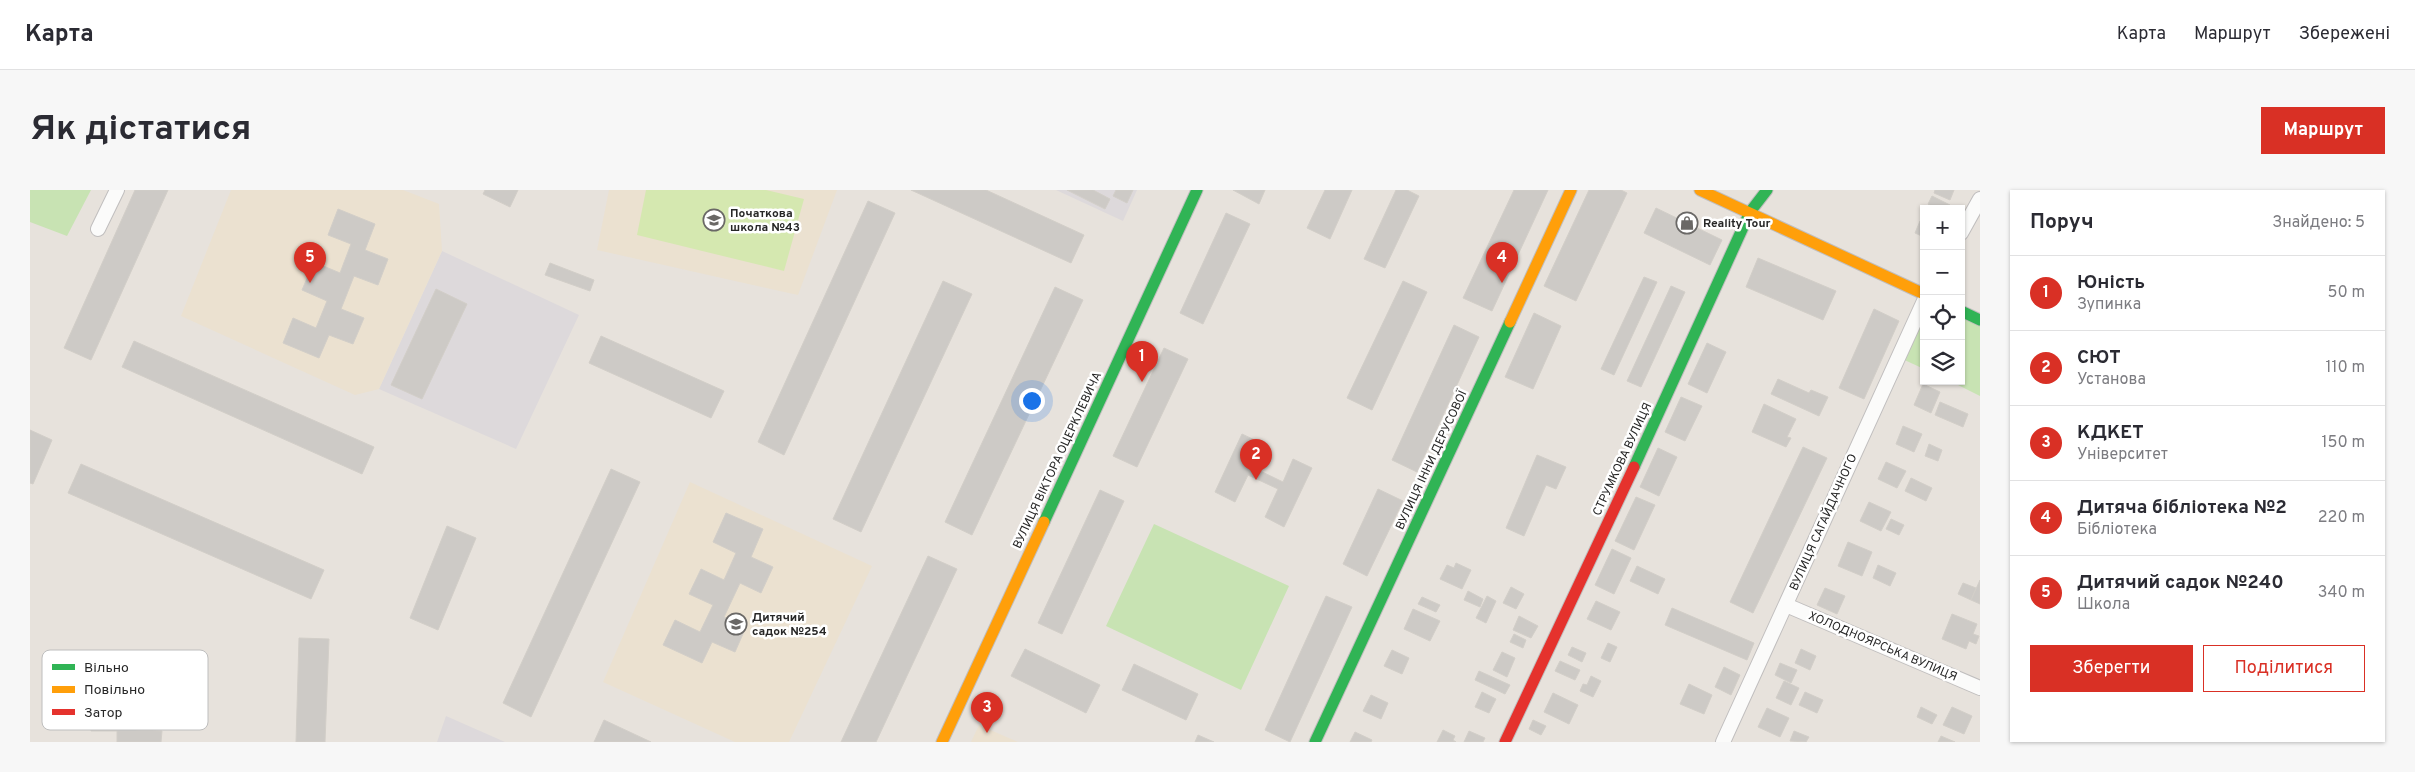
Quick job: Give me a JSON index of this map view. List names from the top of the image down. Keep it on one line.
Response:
{"streets":{"street":["СТРУМКОВА ВУЛИЦЯ","ВУЛИЦЯ ВІКТОРА ОЦЕРКЛЕВИЧА","ВУЛИЦЯ ІННИ ДЕРУСОВОЇ","ВУЛИЦЯ САГАЙДАЧНОГО","ХОЛОДНОЯРСЬКА ВУЛИЦЯ"]},"crossings":[["ВУЛИЦЯ САГАЙДАЧНОГО","ХОЛОДНОЯРСЬКА ВУЛИЦЯ"]],"places":{"school or university":["Початкова школа №43","Дитячий садок №254"],"shop":["Reality Tour"]},"legend":["Вільно","Повільно","Затор"],"page":{"header":"Карта","nav":["Карта","Маршрут","Збережені"],"buttons":["Маршрут",["Зберегти","Поділитися"]],"title":"Як дістатися","heading":["Поруч","Знайдено: 5"],"map_buttons":["+","−"],"pins":["4","5","1","2","3"],"list":[{"mark":"1","name":"Юність","note":"Зупинка","value":"50 m"},{"mark":"2","name":"СЮТ","note":"Установа","value":"110 m"},{"mark":"3","name":"КДКЕТ","note":"Університет","value":"150 m"},{"mark":"4","name":"Дитяча бібліотека №2","note":"Бібліотека","value":"220 m"},{"mark":"5","name":"Дитячий садок №240","note":"Школа","value":"340 m"}]}}
